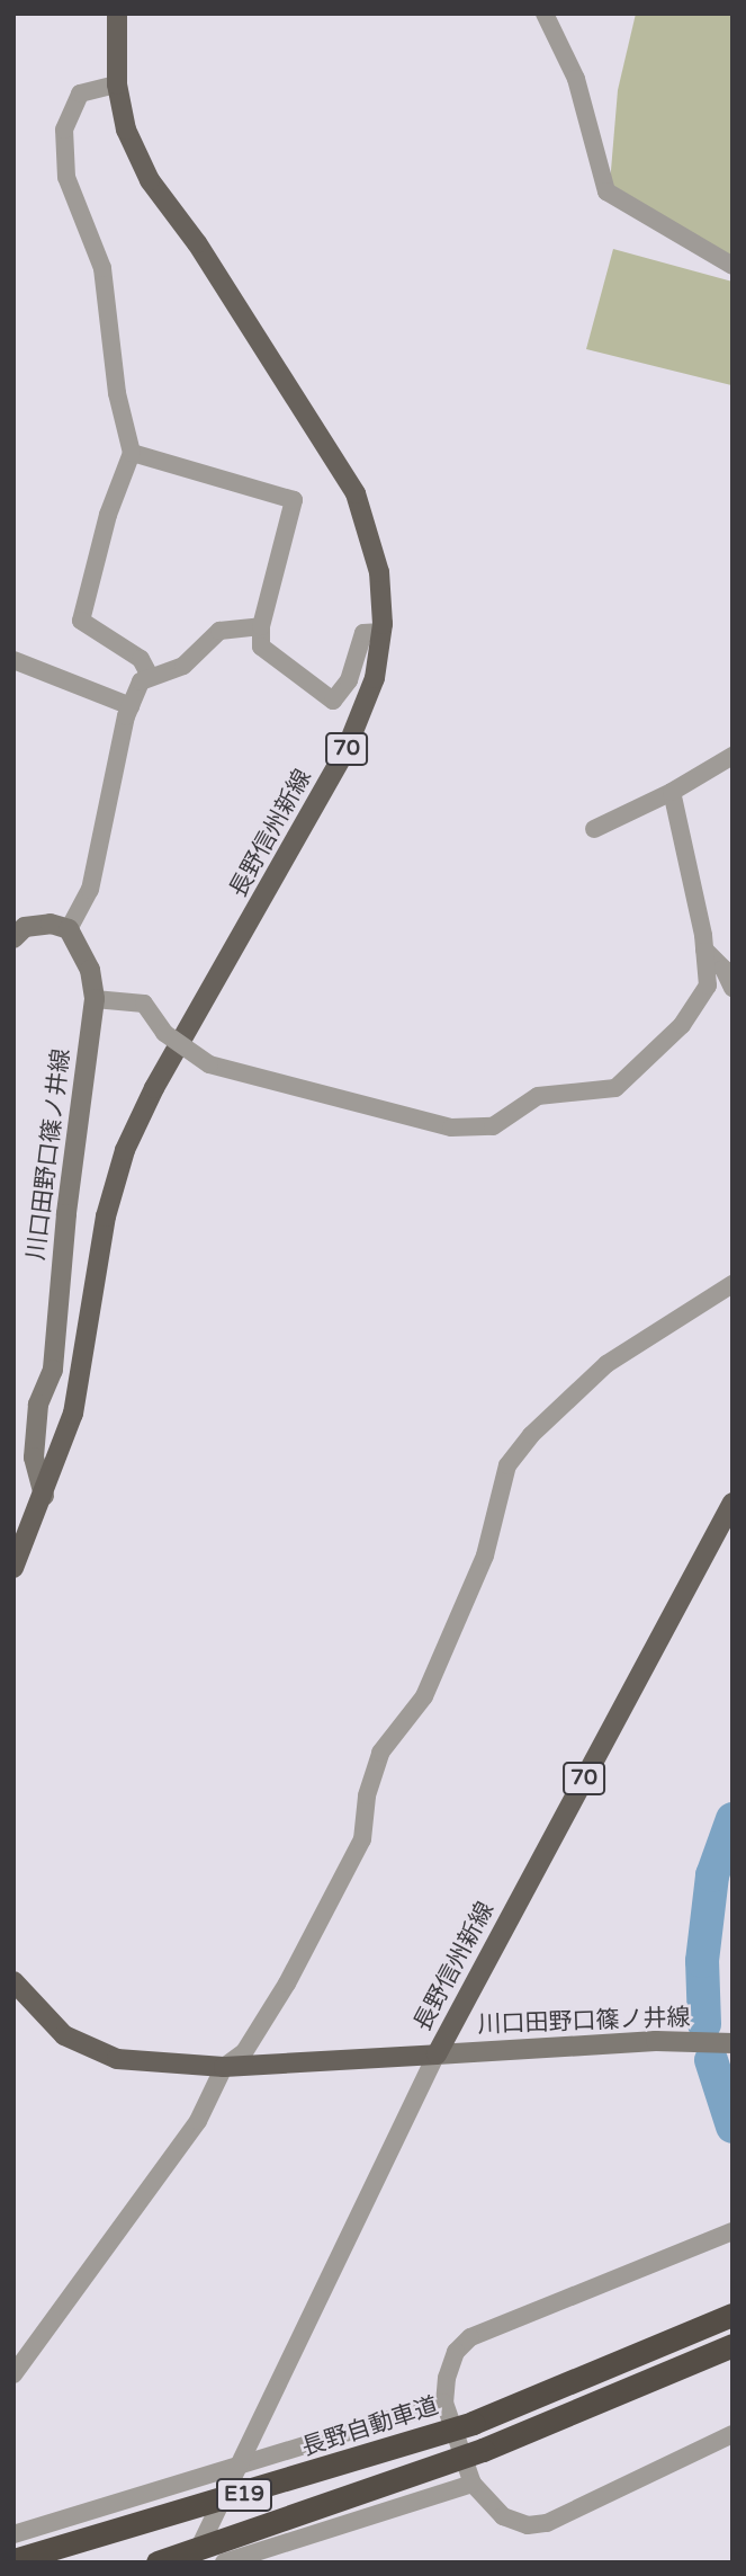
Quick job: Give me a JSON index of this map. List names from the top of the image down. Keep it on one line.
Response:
{"streets":{"highway":["長野自動車道","E19"],"main road":["70","長野信州新線","川口田野口篠ノ井線"]},"crossings":[["長野信州新線","川口田野口篠ノ井線"]]}
